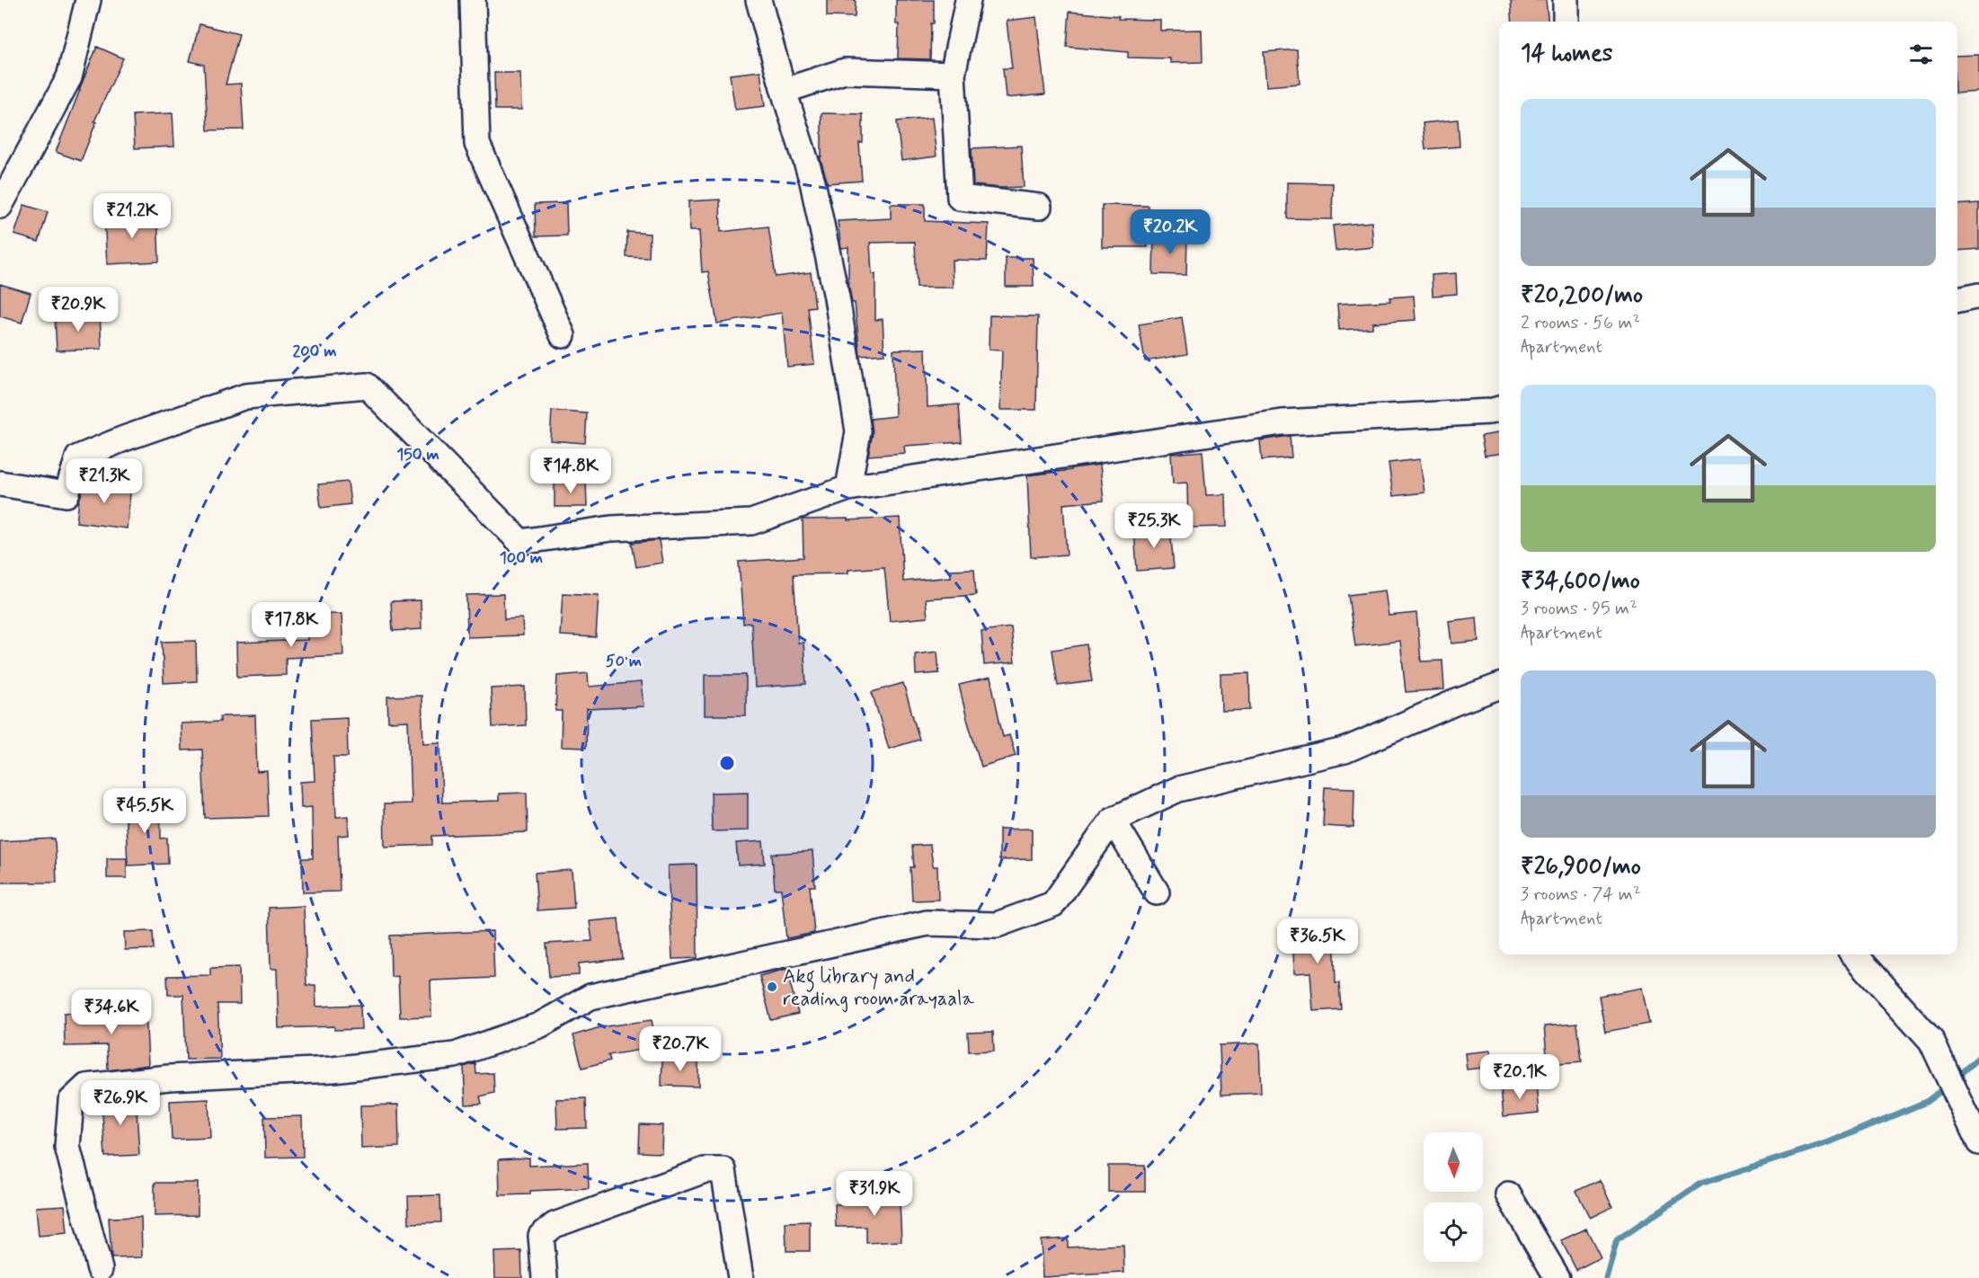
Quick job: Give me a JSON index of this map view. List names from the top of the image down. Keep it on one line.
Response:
{"places":["Akg library and reading room arayaala"],"north":"bottom","page":{"heading":"14 homes","list":[{"name":"₹20,200/mo","note":"2 rooms · 56 m² · Apartment"},{"name":"₹34,600/mo","note":"3 rooms · 95 m² · Apartment"},{"name":"₹26,900/mo","note":"3 rooms · 74 m² · Apartment"}],"price":["₹21.2K","₹20.2K","₹20.9K","₹14.8K","₹21.3K","₹25.3K","₹17.8K","₹45.5K","₹36.5K","₹34.6K","₹20.7K","₹20.1K","₹26.9K","₹31.9K"]},"rings":["200 m","150 m","100 m","50 m"]}
